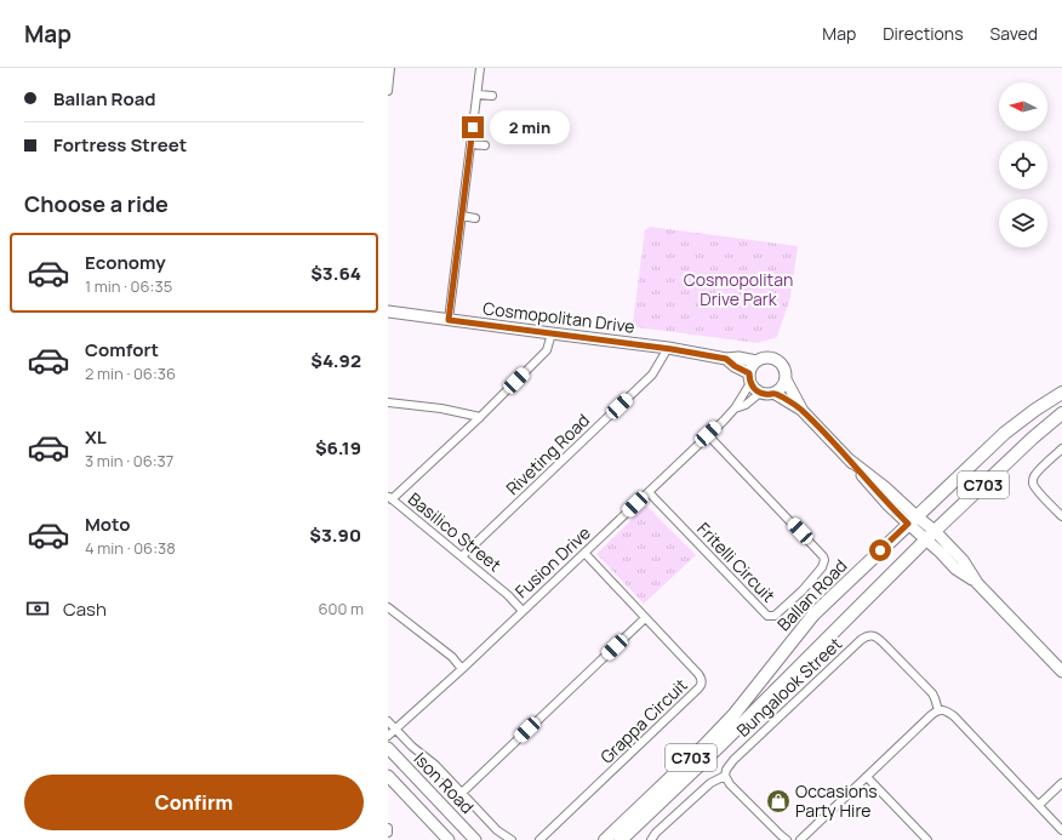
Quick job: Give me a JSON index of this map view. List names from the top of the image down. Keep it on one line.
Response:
{"streets":{"main road":["C703","Ballan Road"],"street":["Cosmopolitan Drive","Riveting Road","Basilico Street","Fusion Drive","Fritelli Circuit","Bungalook Street","Grappa Circuit","Ison Road"]},"crossings":[["Cosmopolitan Drive","Riveting Road"],["Cosmopolitan Drive","Fusion Drive"],["Riveting Road","Basilico Street"],["Basilico Street","Fusion Drive"],["Fusion Drive","Fritelli Circuit"],["Fusion Drive","Grappa Circuit"]],"parks":["Cosmopolitan Drive Park"],"places":{"shop":["Occasions Party Hire"]},"north":"left","page":{"header":"Map","nav":["Map","Directions","Saved"],"banner":["Ballan Road","Fortress Street"],"bubble":"2 min","heading":"Choose a ride","list":[{"name":"Economy","note":"1 min · 06:35","value":"$3.64"},{"name":"Comfort","note":"2 min · 06:36","value":"$4.92"},{"name":"XL","note":"3 min · 06:37","value":"$6.19"},{"name":"Moto","note":"4 min · 06:38","value":"$3.90"}],"pay":["Cash","600 m"],"buttons":"Confirm"}}
